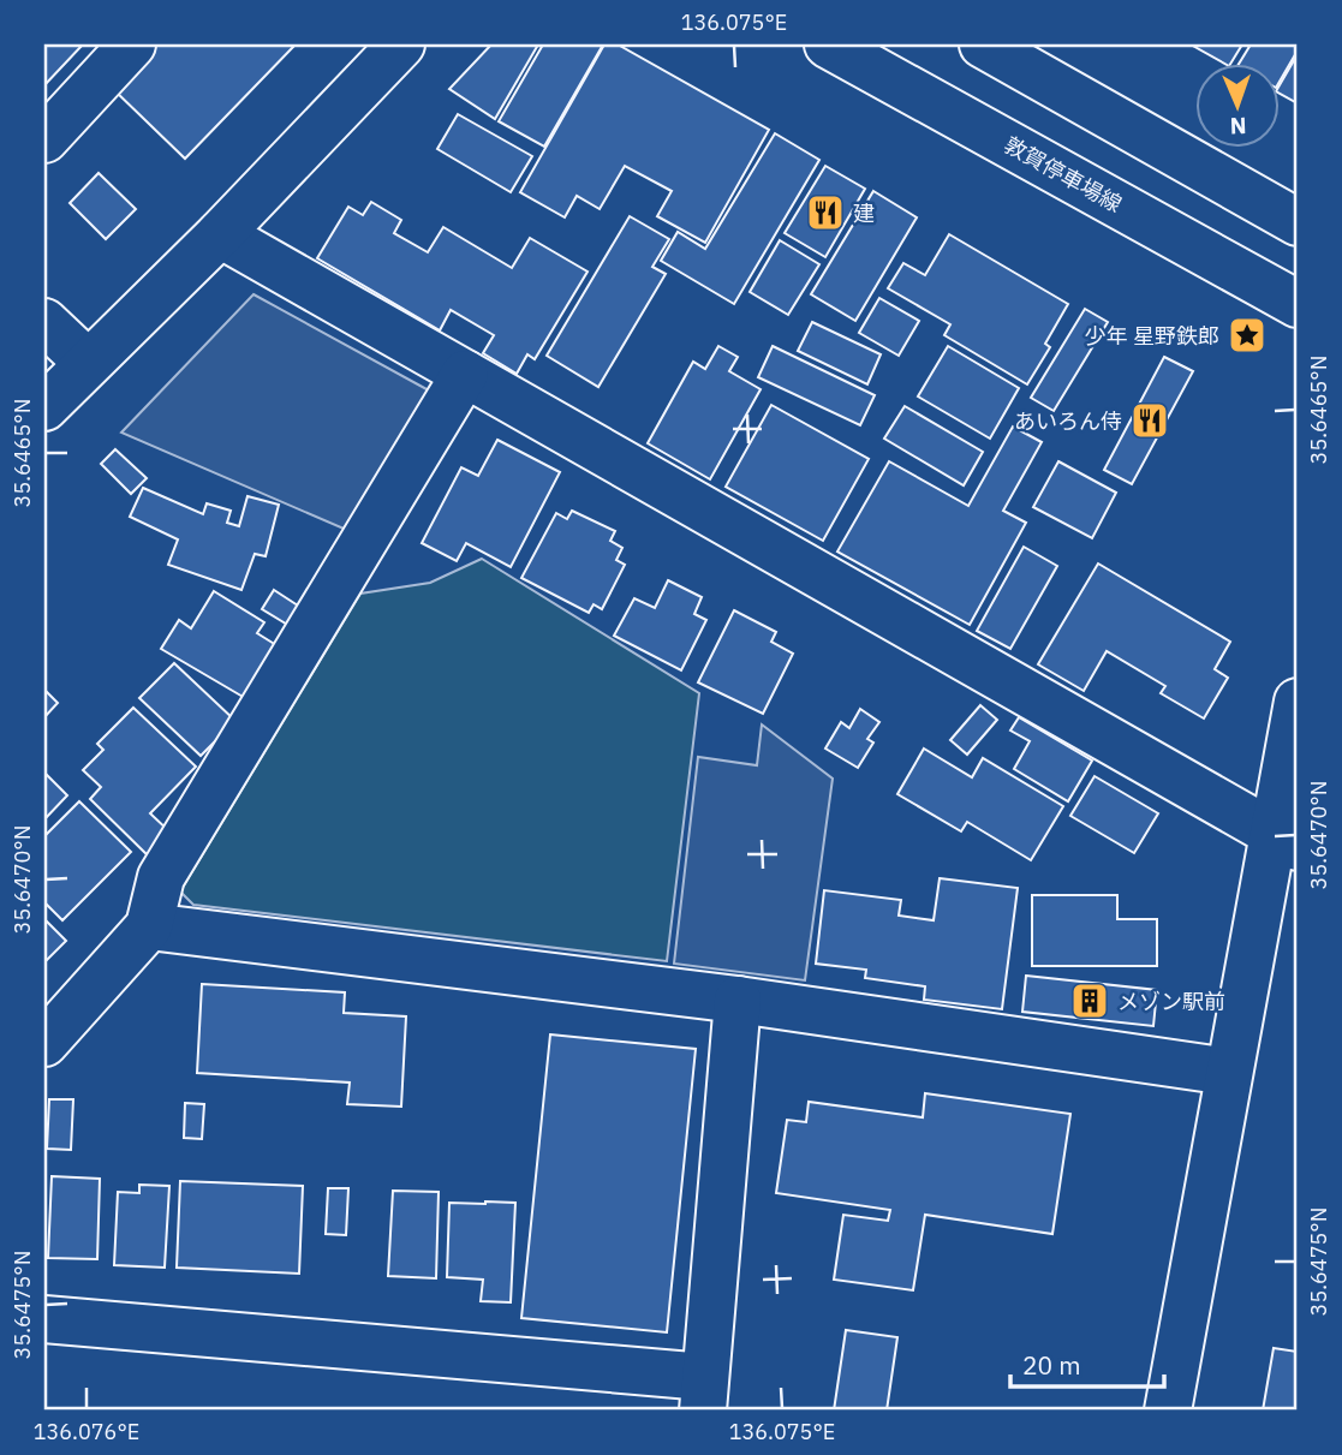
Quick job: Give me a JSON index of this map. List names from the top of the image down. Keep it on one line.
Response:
{"streets":{"street":["敦賀停車場線"]},"places":{"restaurant":["建","あいろん侍"],"place":["少年 星野鉄郎"],"building":["メゾン駅前"]},"scale_bar":"20 m","north":"bottom","coordinates":["136.075°E","35.6465°N","35.6470°N","35.6475°N","136.076°E"]}
